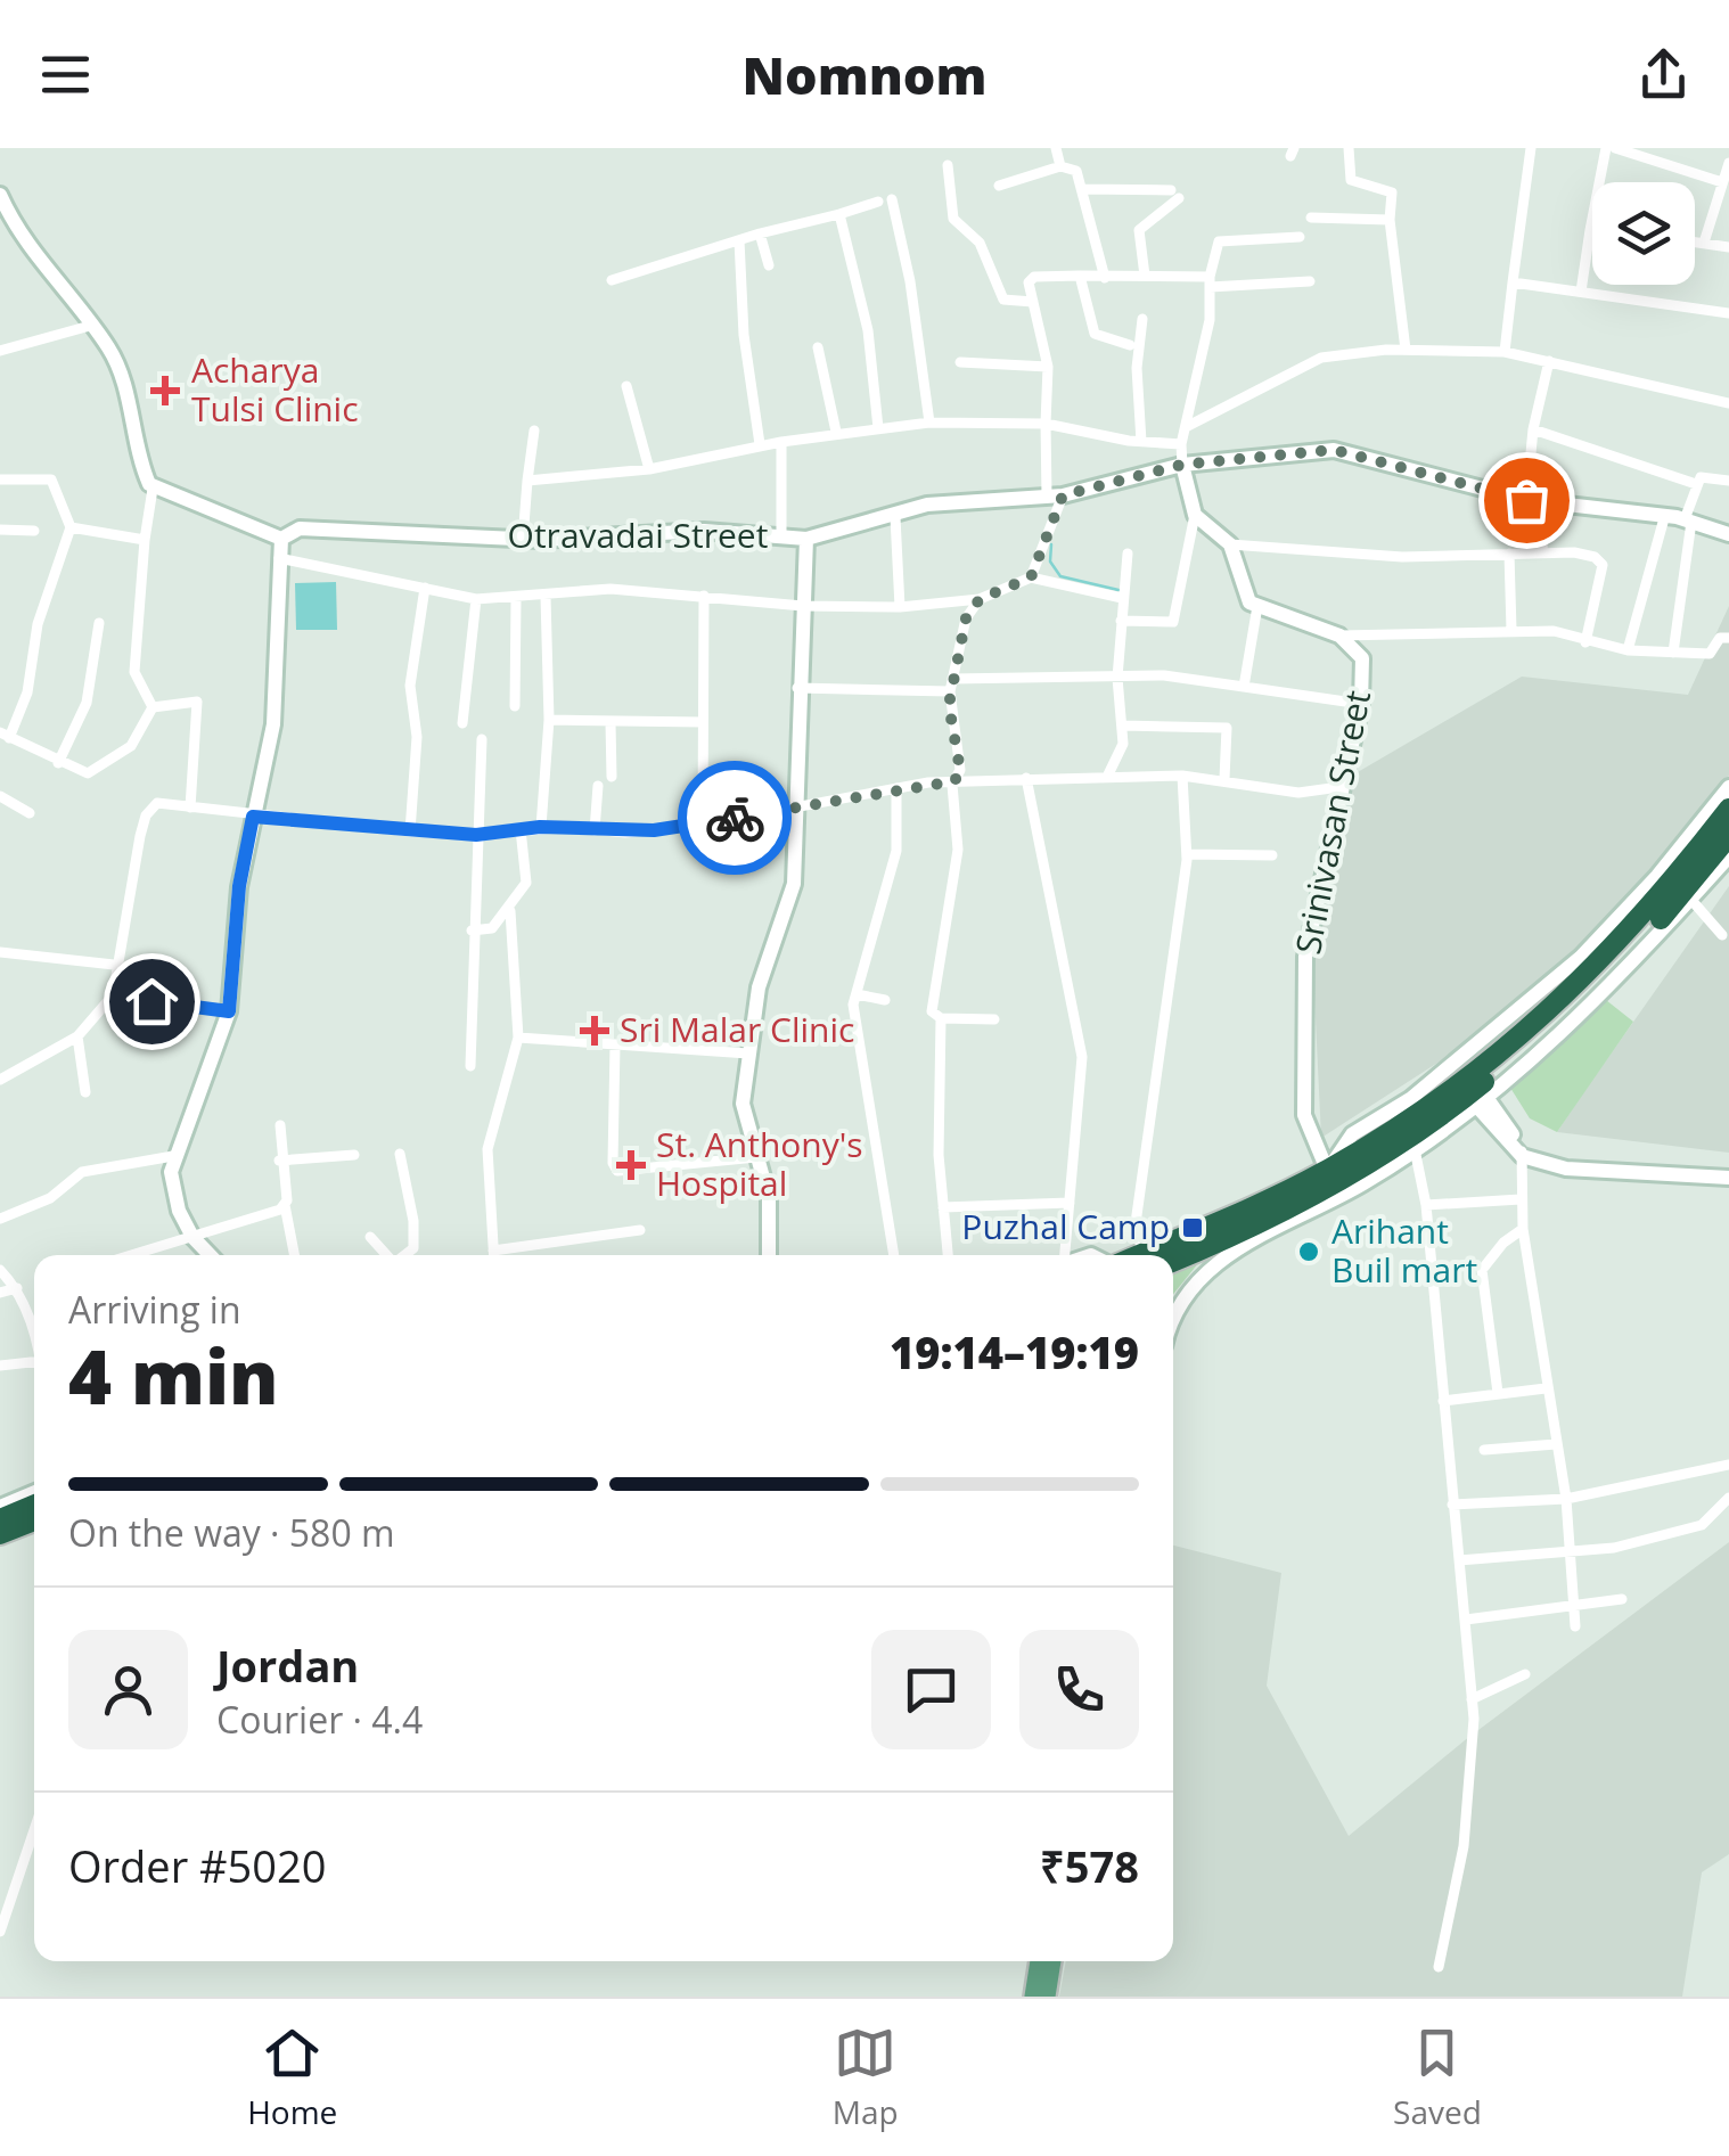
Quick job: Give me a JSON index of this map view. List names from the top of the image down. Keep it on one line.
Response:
{"streets":{"street":["Otravadai Street","Srinivasan Street"]},"places":{"health":["Acharya Tulsi Clinic","Sri Malar Clinic","St. Anthony's Hospital"],"transit":["Puzhal Camp"],"other":["Arihant Buil mart"]},"page":{"header":"Nomnom","heading":["4 min","Arriving in","19:14–19:19"],"panel":["Jordan","Courier · 4.4","Order #5020","₹578"],"bar":"On the way · 580 m","tabs":["Home","Map","Saved"]}}
